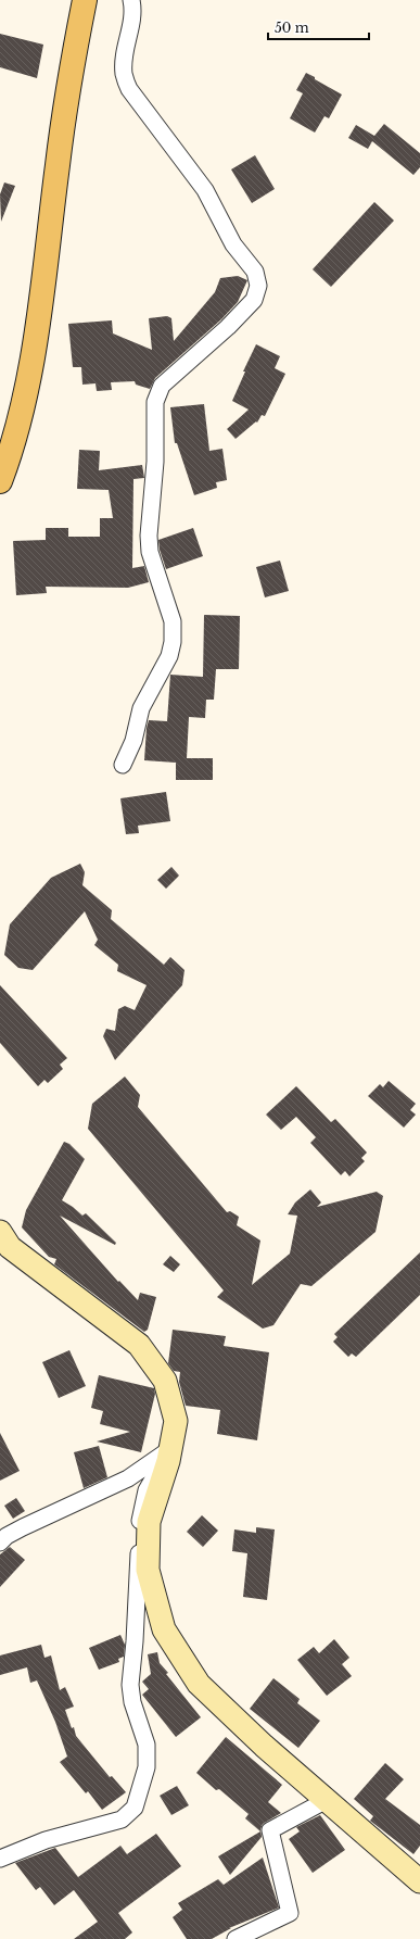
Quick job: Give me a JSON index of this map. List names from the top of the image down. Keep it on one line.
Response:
{"scale_bar":"50 m"}
